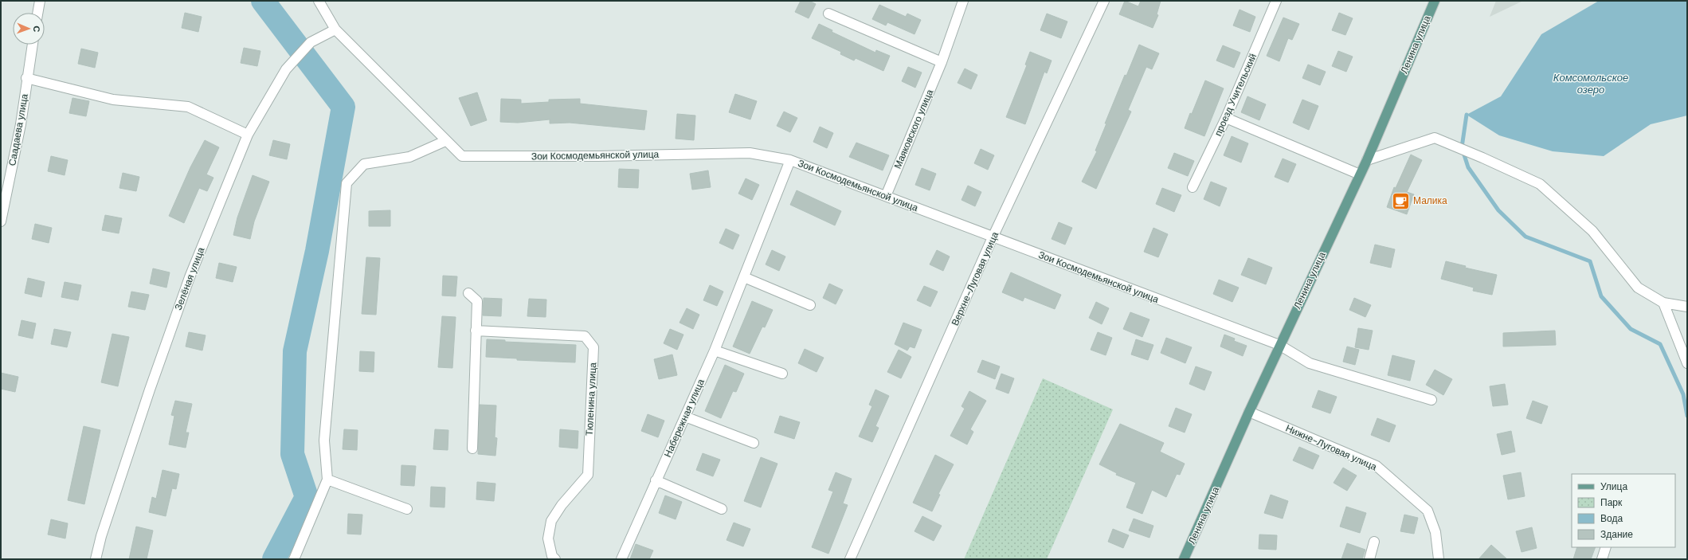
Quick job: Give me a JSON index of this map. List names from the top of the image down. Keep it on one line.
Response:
{"streets":{"main road":["Ленина улица"],"street":["проезд Учительский","Маяковского улица","Саадаева улица","Зои Космодемьянской улица","Зелёная улица","Верхне-Луговая улица","Тюленина улица","Набережная улица","Нижне-Луговая улица"]},"crossings":[["Ленина улица","Зои Космодемьянской улица"],["Ленина улица","Нижне-Луговая улица"],["Маяковского улица","Зои Космодемьянской улица"],["Зои Космодемьянской улица","Зелёная улица"],["Зои Космодемьянской улица","Верхне-Луговая улица"],["Зои Космодемьянской улица","Набережная улица"]],"water":["Комсомольское озеро"],"places":{"cafe":["Малика"]},"legend":["Улица","Парк","Вода","Здание"],"north":"right"}
